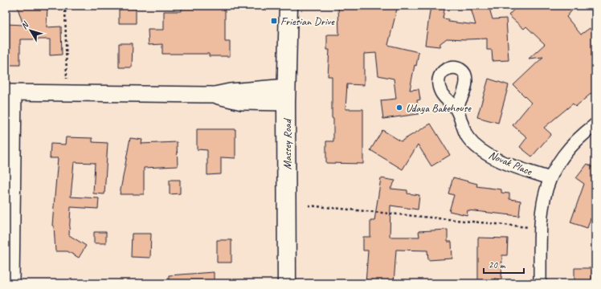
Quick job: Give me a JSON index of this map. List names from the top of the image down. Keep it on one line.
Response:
{"streets":{"main road":["Massey Road"],"street":["Novak Place"]},"places":{"transit":["Friesian Drive"],"other":["Udaya Bakehouse"]},"scale_bar":"20 m","north":"top left"}
